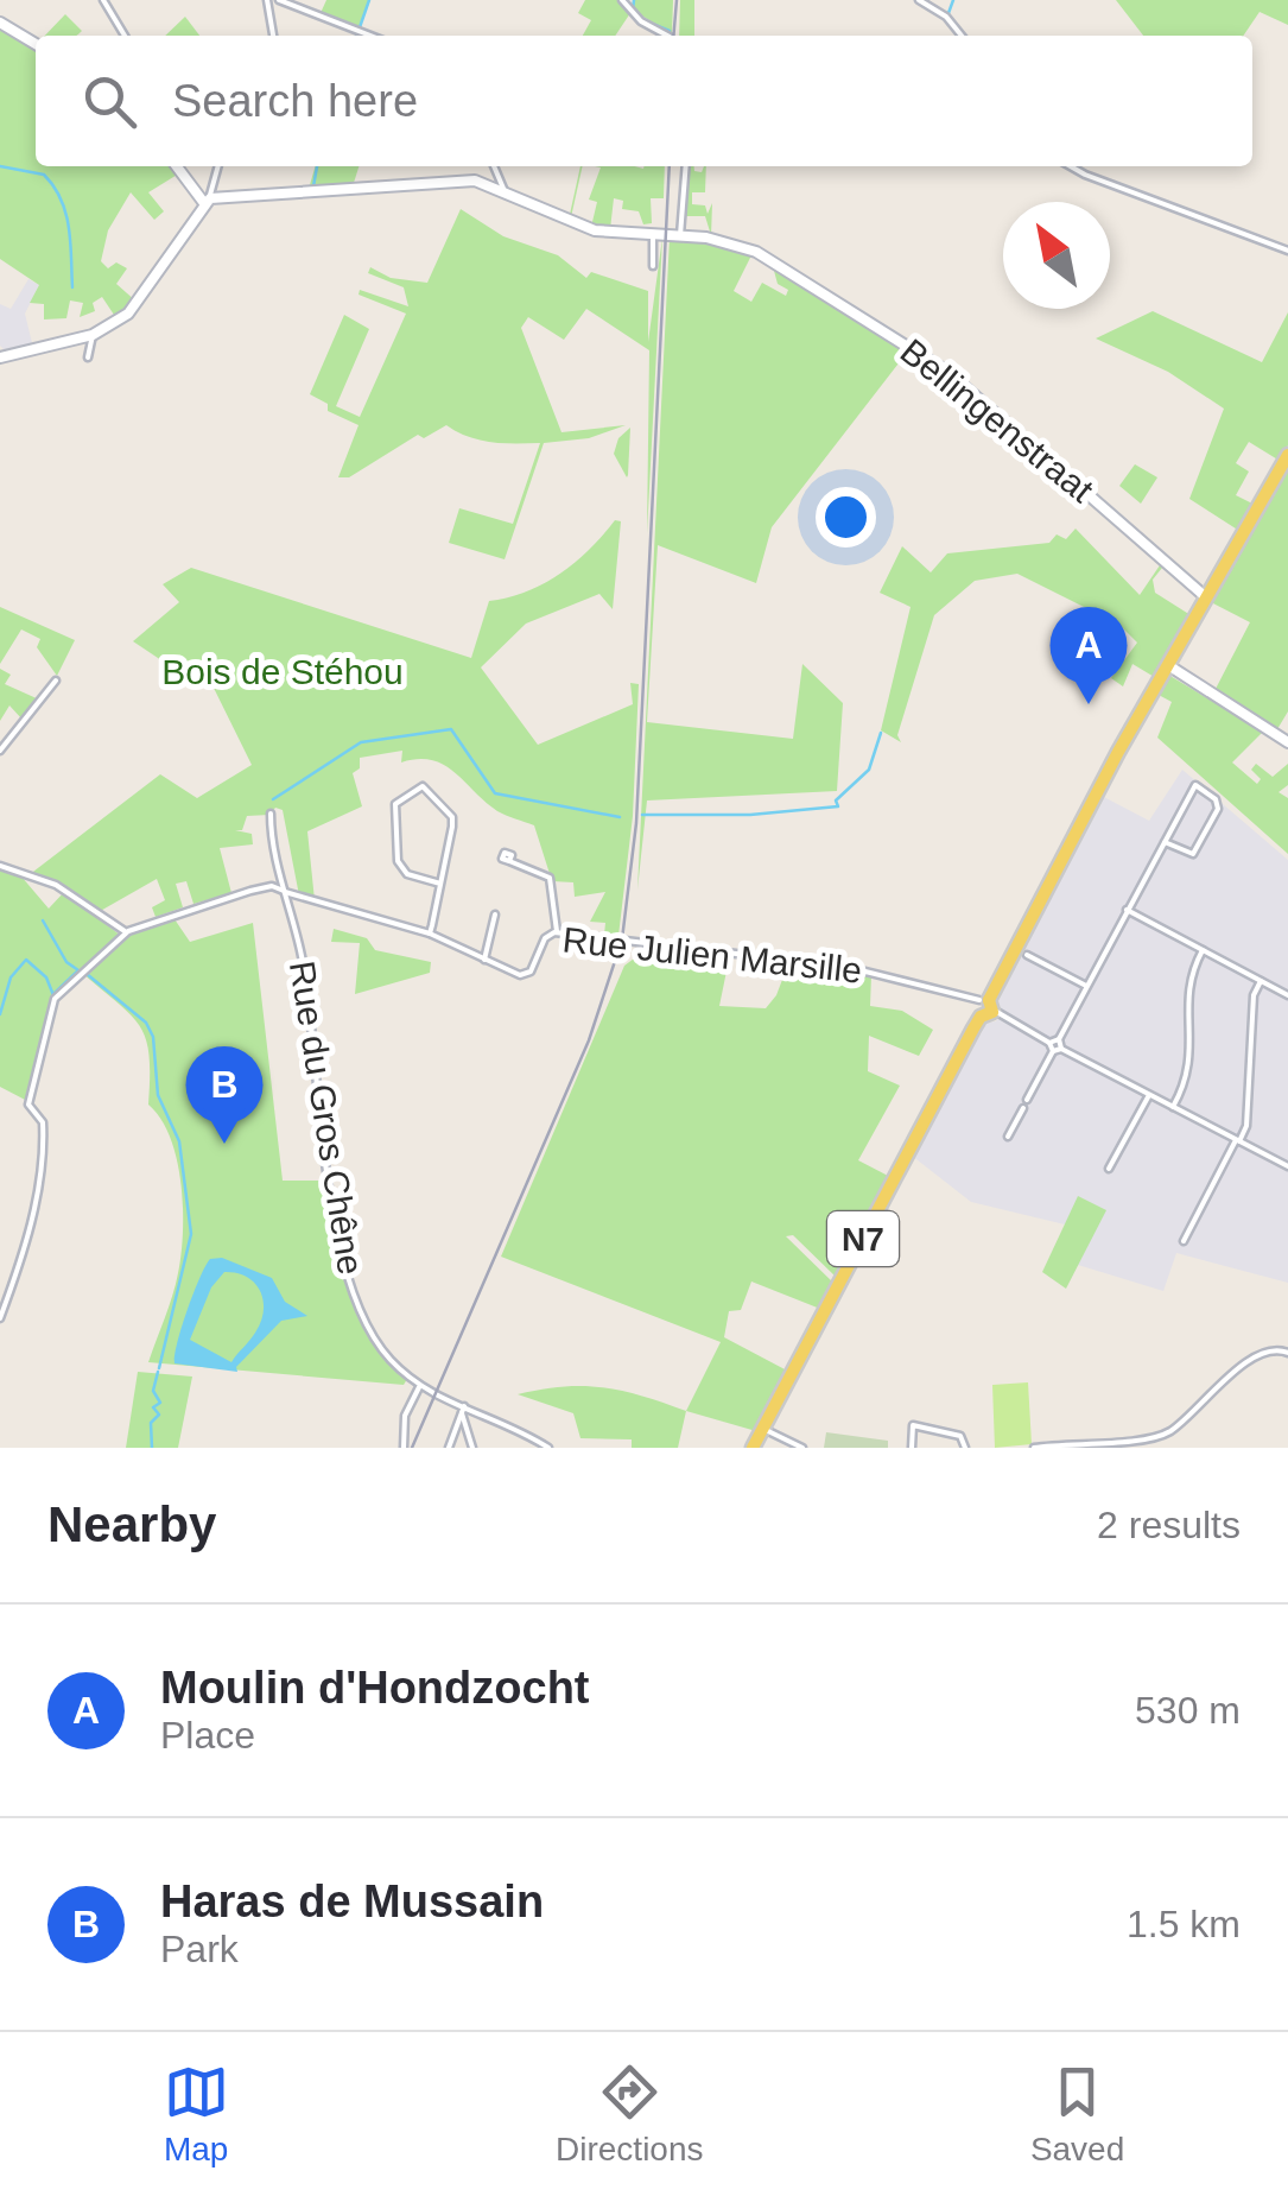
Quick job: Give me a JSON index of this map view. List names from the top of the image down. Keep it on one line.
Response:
{"streets":{"main road":["N7"],"street":["Bellingenstraat","Rue Julien Marsille","Rue du Gros Chêne"]},"crossings":[["Bellingenstraat","N7"],["Rue Julien Marsille","Rue du Gros Chêne"],["Rue Julien Marsille","N7"]],"parks":["Bois de Stéhou"],"north":"top left","page":{"search":"Search here","pins":["A","B"],"heading":["Nearby","2 results"],"list":[{"mark":"A","name":"Moulin d'Hondzocht","note":"Place","value":"530 m"},{"mark":"B","name":"Haras de Mussain","note":"Park","value":"1.5 km"}],"nav":["Map","Directions","Saved"]}}
